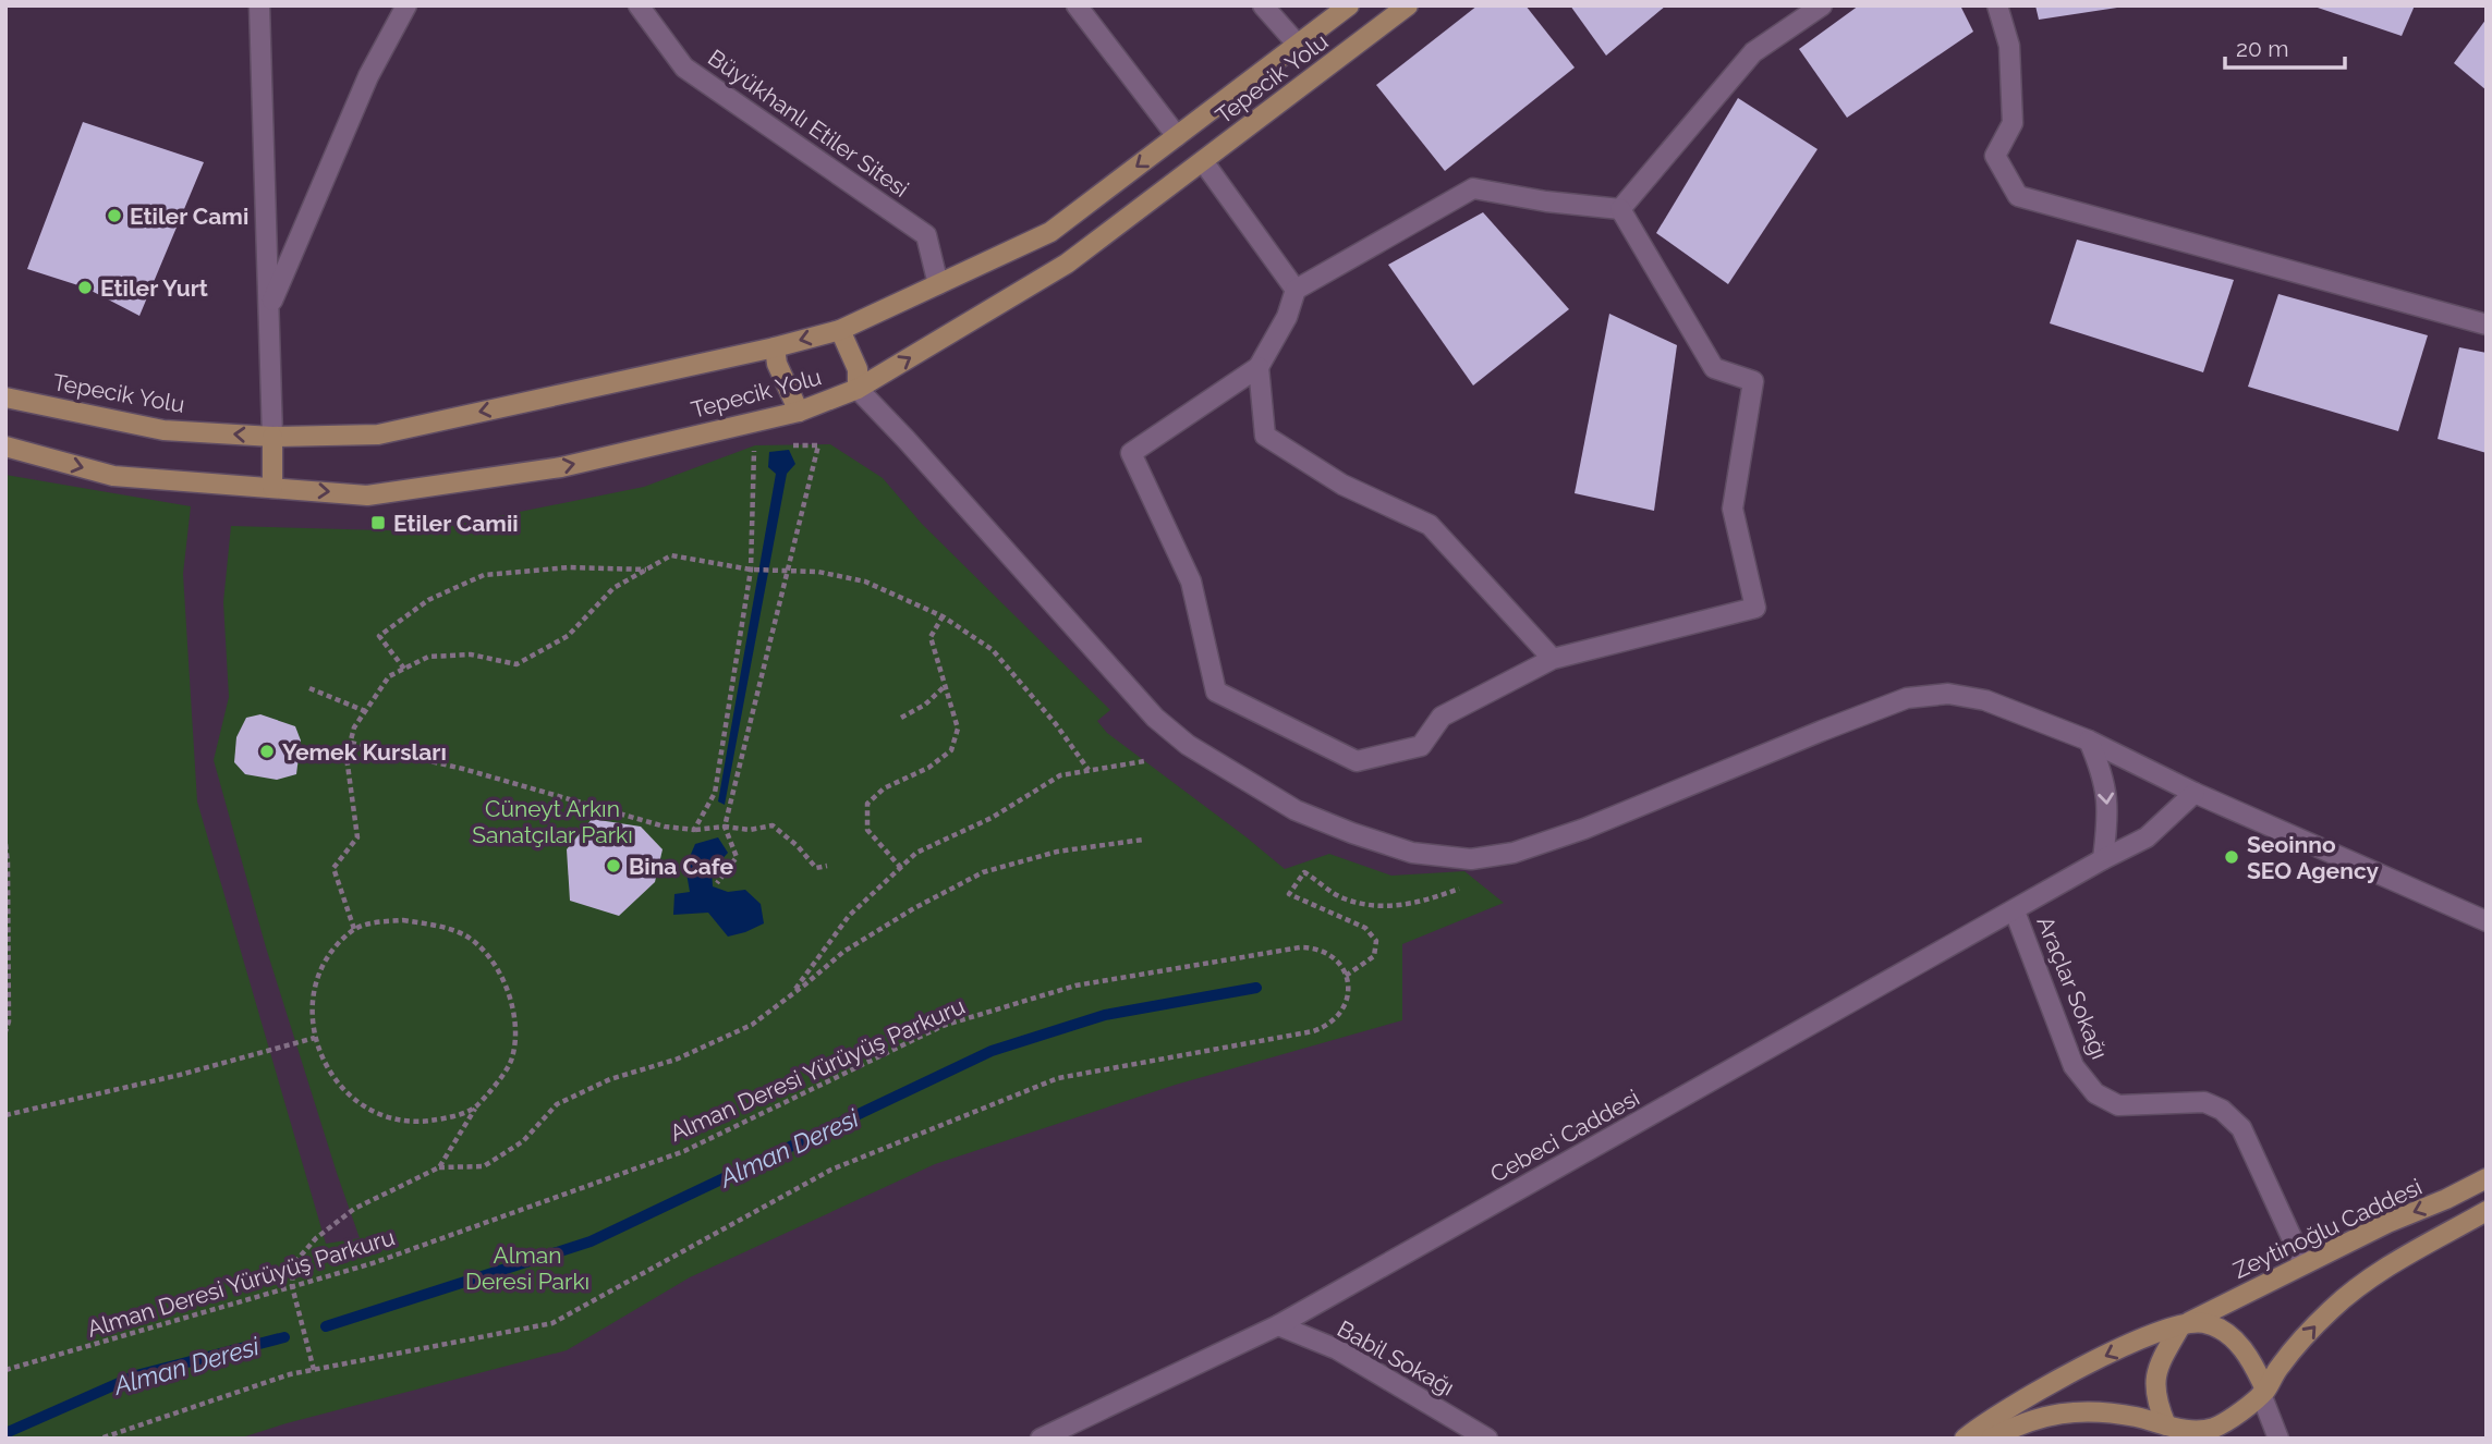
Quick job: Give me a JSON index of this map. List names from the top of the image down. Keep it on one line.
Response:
{"streets":{"main road":["Tepecik Yolu","Zeytinoğlu Caddesi"],"street":["Büyükhanlı Etiler Sitesi","Araçlar Sokağı","Cebeci Caddesi","Babil Sokağı"],"path":["Alman Deresi Yürüyüş Parkuru"]},"crossings":[["Tepecik Yolu","Büyükhanlı Etiler Sitesi"],["Araçlar Sokağı","Cebeci Caddesi"],["Araçlar Sokağı","Zeytinoğlu Caddesi"],["Cebeci Caddesi","Babil Sokağı"]],"water":["Alman Deresi"],"parks":["Cüneyt Arkın Sanatçılar Parkı","Alman Deresi Parkı"],"places":{"other":["Etiler Cami","Etiler Yurt","Yemek Kursları","Seoinno SEO Agency","Bina Cafe"],"transit":["Etiler Camii"]},"scale_bar":"20 m"}
